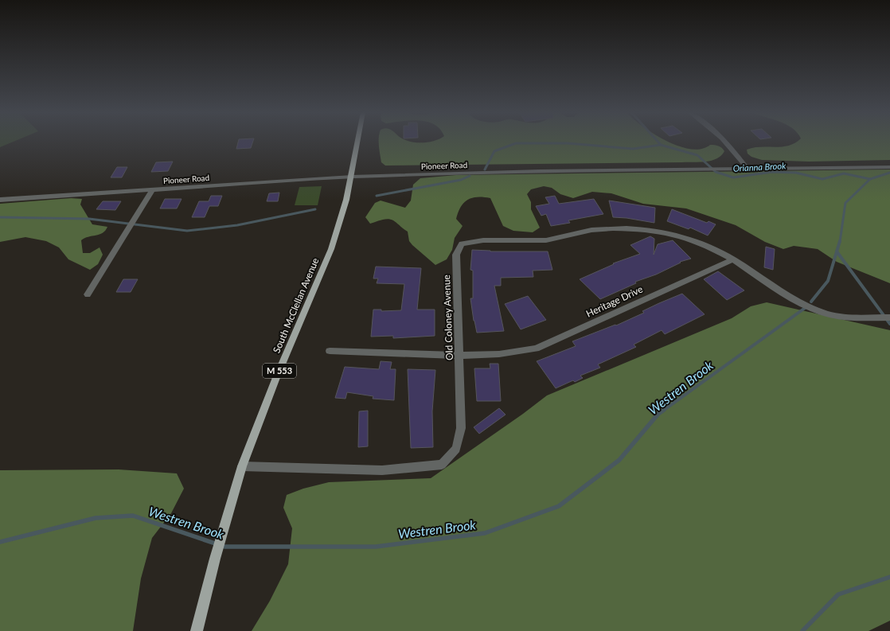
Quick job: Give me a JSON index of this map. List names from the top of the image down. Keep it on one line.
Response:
{"streets":{"main road":["South McClellan Avenue","M 553"],"street":["Pioneer Road","Heritage Drive","Old Coloney Avenue"]},"crossings":[["Pioneer Road","South McClellan Avenue"],["Heritage Drive","Old Coloney Avenue"],["South McClellan Avenue","Old Coloney Avenue"]],"water":["Orianna Brook","Westren Brook"]}
